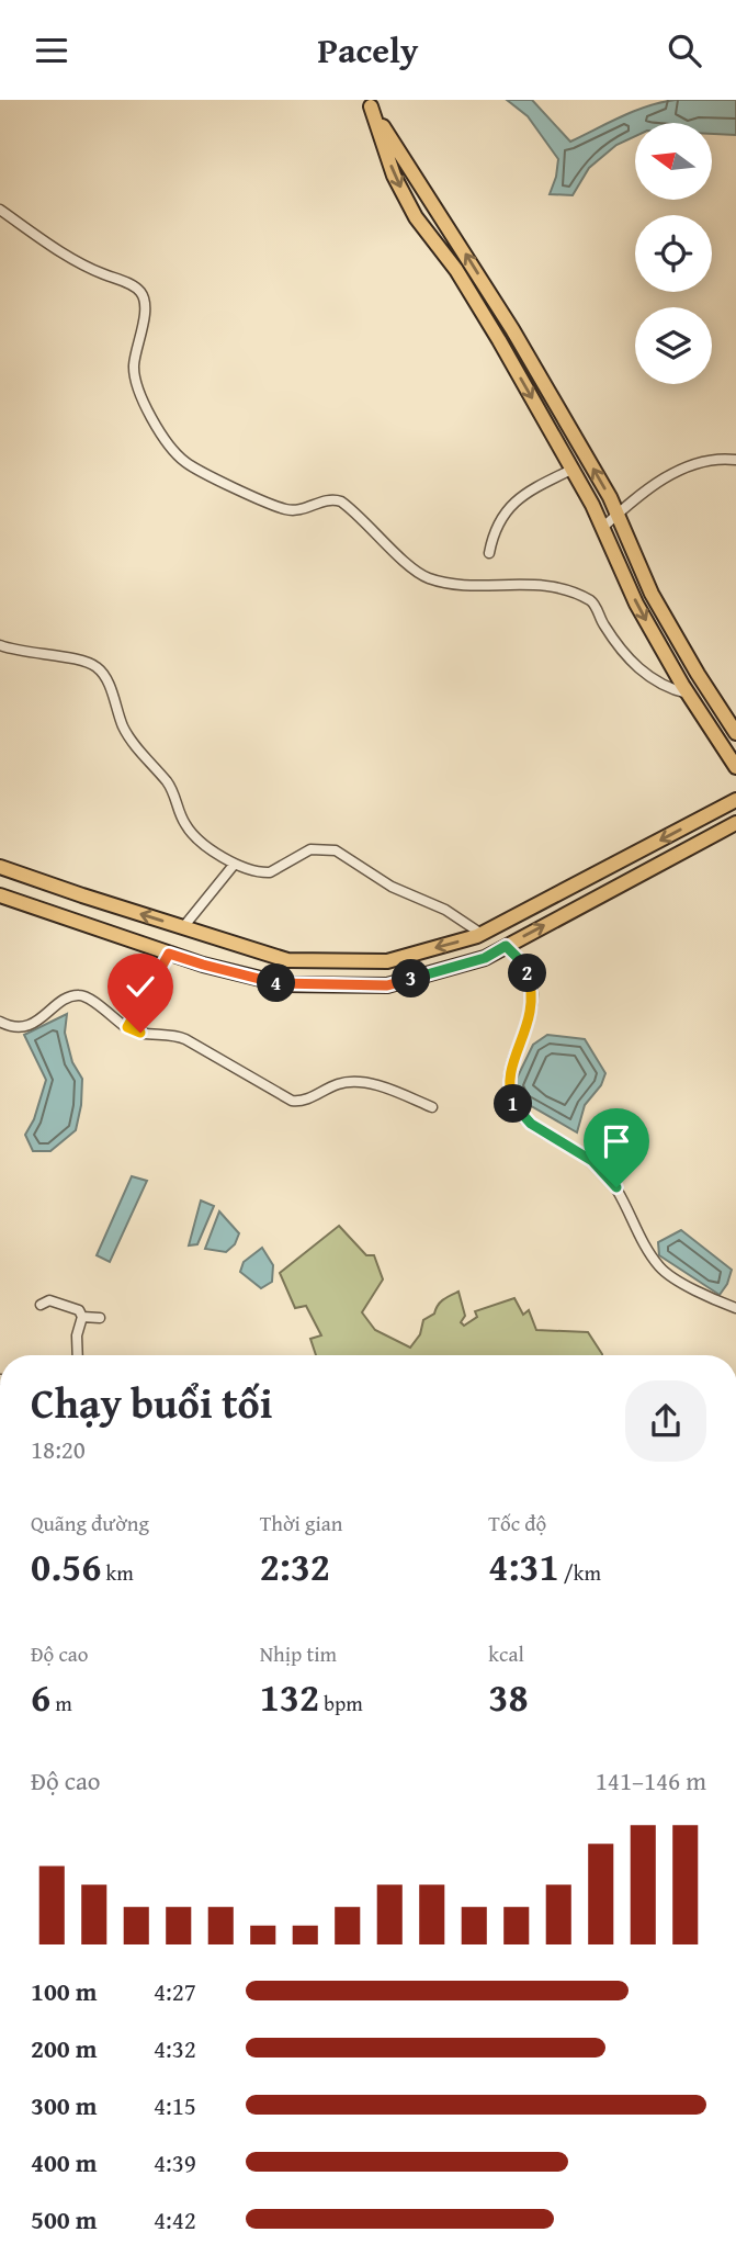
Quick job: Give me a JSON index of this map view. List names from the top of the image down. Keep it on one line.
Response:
{"north":"left","page":{"header":"Pacely","pins":["2","3","4","1"],"heading":["Chạy buổi tối","18:20"],"stats":[["Quãng đường","0.56 km"],["Thời gian","2:32"],["Tốc độ","4:31 /km"],["Độ cao","6 m"],["Nhịp tim","132 bpm"],["kcal","38"]],"chart":["Độ cao","141–146 m"],"list":[{"name":"100 m","note":"4:27"},{"name":"200 m","note":"4:32"},{"name":"300 m","note":"4:15"},{"name":"400 m","note":"4:39"},{"name":"500 m","note":"4:42"}]}}
